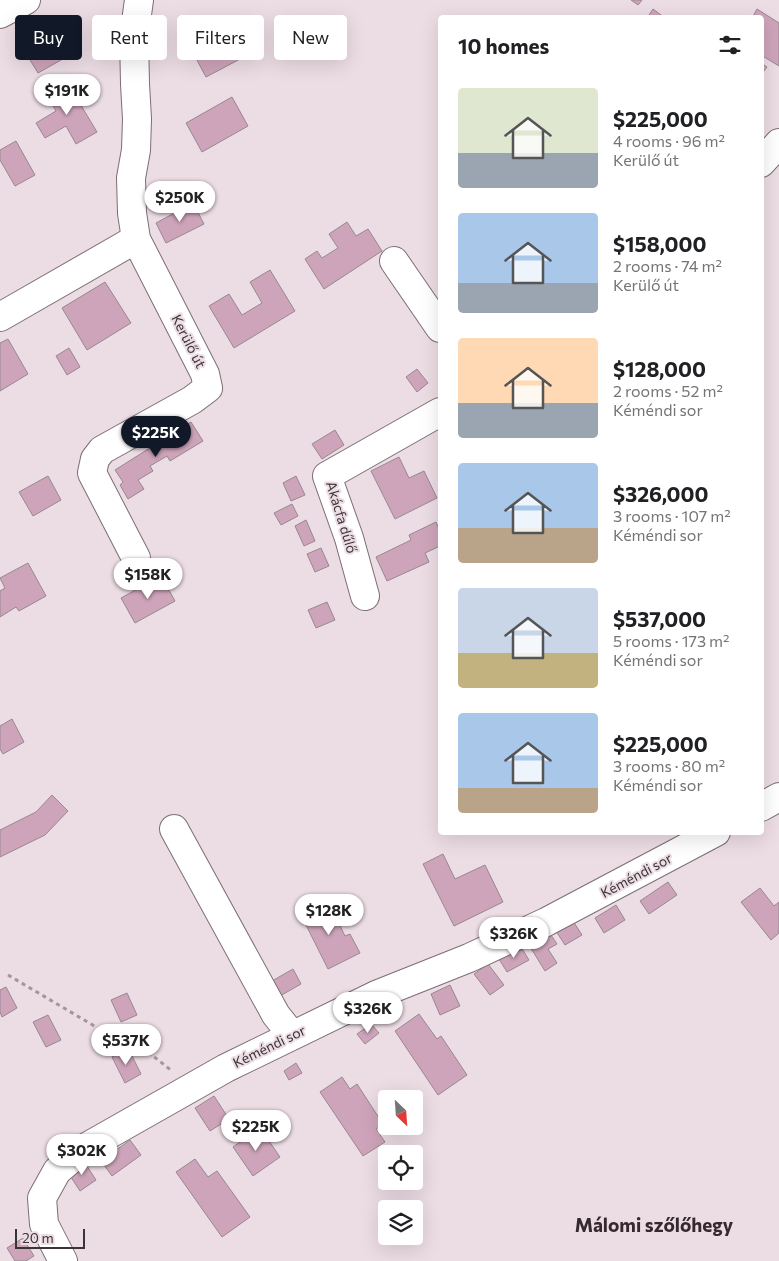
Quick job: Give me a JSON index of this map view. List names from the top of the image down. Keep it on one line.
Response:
{"streets":{"street":["Kerülő út","Akácfa dűlő","Kéméndi sor"]},"districts":["Málomi szőlőhegy"],"scale_bar":"20 m","north":"bottom right","page":{"chip":["Buy","Rent","Filters","New"],"heading":"10 homes","price":["$191K","$250K","$225K","$158K","$128K","$326K","$326K","$537K","$225K","$302K"],"list":[{"name":"$225,000","note":"4 rooms · 96 m² · Kerülő út"},{"name":"$158,000","note":"2 rooms · 74 m² · Kerülő út"},{"name":"$128,000","note":"2 rooms · 52 m² · Kéméndi sor"},{"name":"$326,000","note":"3 rooms · 107 m² · Kéméndi sor"},{"name":"$537,000","note":"5 rooms · 173 m² · Kéméndi sor"},{"name":"$225,000","note":"3 rooms · 80 m² · Kéméndi sor"}],"scale":"20 m"}}
